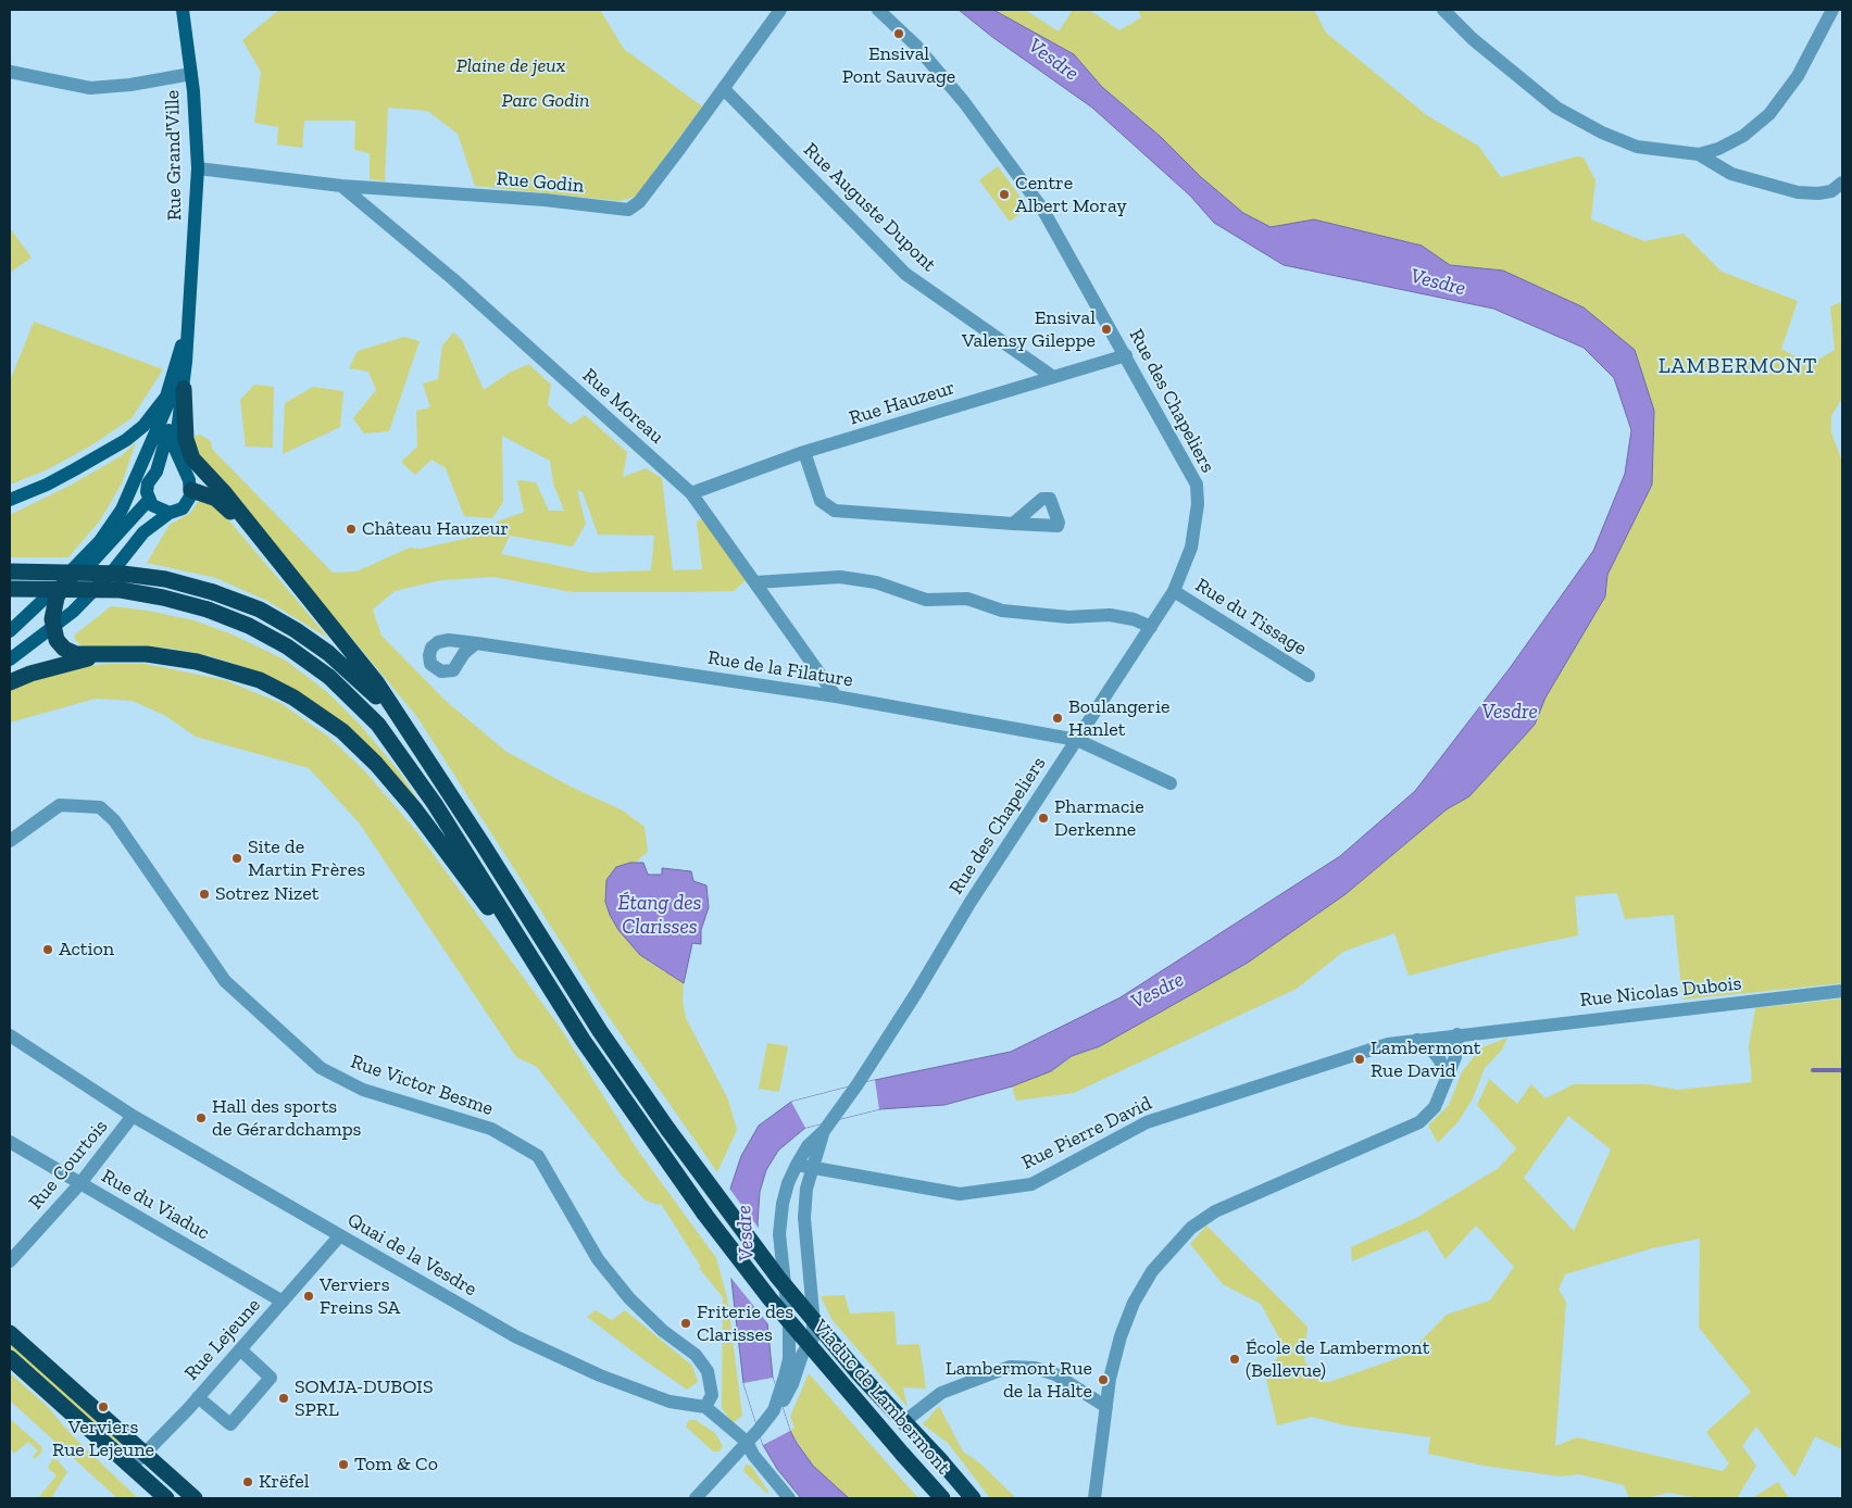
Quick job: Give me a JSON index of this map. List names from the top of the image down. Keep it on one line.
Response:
{"streets":{"highway":["Viaduc de Lambermont"],"main road":["Rue Grand'Ville"],"street":["Rue Godin","Rue Auguste Dupont","Rue des Chapeliers","Rue Hauzeur","Rue Moreau","Rue du Tissage","Rue de la Filature","Rue Nicolas Dubois","Rue Victor Besme","Rue Pierre David","Rue Courtois","Rue du Viaduc","Quai de la Vesdre","Rue Lejeune"]},"crossings":[["Rue Grand'Ville","Rue Godin"],["Rue Godin","Rue Auguste Dupont"],["Rue Godin","Rue Moreau"],["Rue Auguste Dupont","Rue Hauzeur"],["Rue des Chapeliers","Rue Hauzeur"],["Rue des Chapeliers","Rue du Tissage"],["Rue des Chapeliers","Rue de la Filature"],["Rue Hauzeur","Rue Moreau"],["Rue Moreau","Rue de la Filature"],["Rue Nicolas Dubois","Rue Pierre David"],["Rue Victor Besme","Quai de la Vesdre"],["Rue Courtois","Rue du Viaduc"],["Rue Courtois","Quai de la Vesdre"],["Rue du Viaduc","Rue Lejeune"],["Quai de la Vesdre","Rue Lejeune"]],"districts":["LAMBERMONT"],"water":["Vesdre","Étang des Clarisses"],"parks":["Plaine de jeux","Parc Godin"],"places":["Ensival Pont Sauvage","Centre Albert Moray","Ensival Valensy Gileppe","Château Hauzeur","Boulangerie Hanlet","Pharmacie Derkenne","Site de Martin Frères","Sotrez Nizet","Action","Lambermont Rue David","Hall des sports de Gérardchamps","Verviers Freins SA","Friterie des Clarisses","École de Lambermont (Bellevue)","Lambermont Rue de la Halte","SOMJA-DUBOIS SPRL","Verviers Rue Lejeune","Tom & Co","Krëfel"]}
